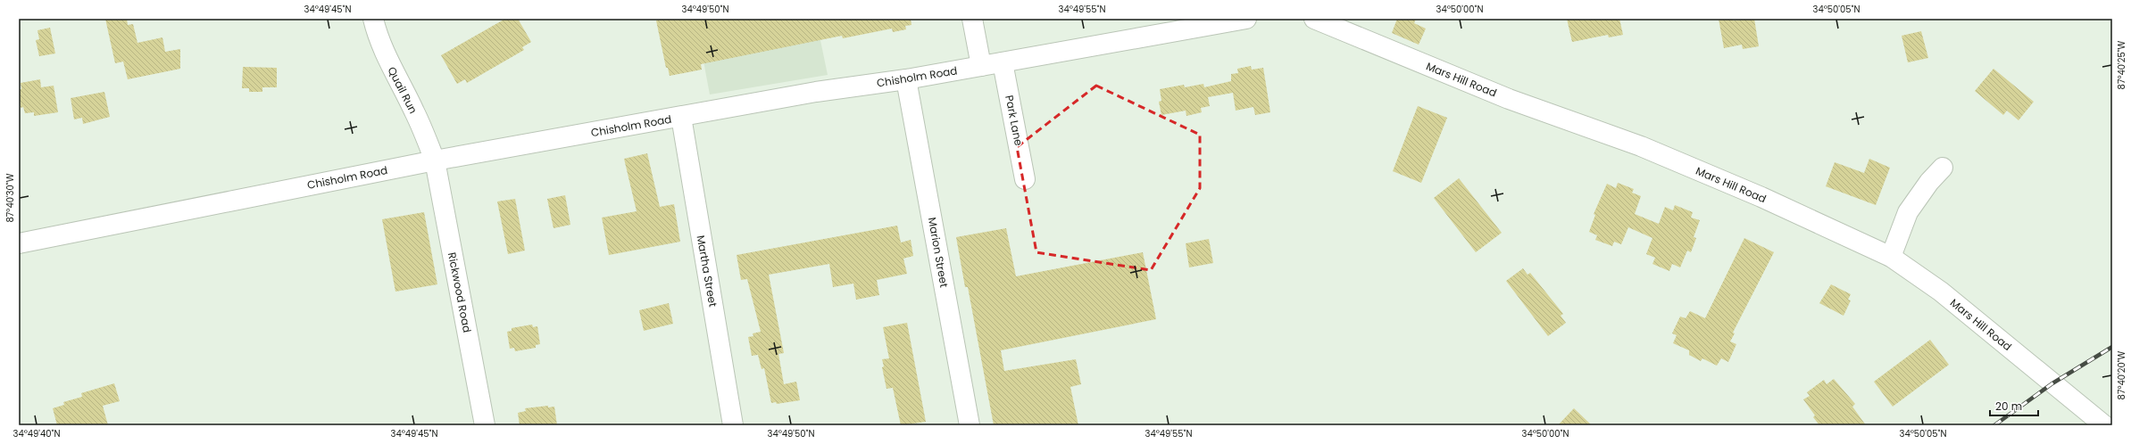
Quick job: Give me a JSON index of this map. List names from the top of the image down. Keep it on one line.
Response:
{"streets":{"street":["Chisholm Road","Mars Hill Road","Quail Run","Park Lane","Marion Street","Martha Street","Rickwood Road"]},"crossings":[["Chisholm Road","Quail Run"],["Chisholm Road","Park Lane"],["Chisholm Road","Marion Street"],["Chisholm Road","Martha Street"],["Chisholm Road","Rickwood Road"],["Quail Run","Rickwood Road"]],"scale_bar":"20 m","coordinates":["34°49'45\"N","34°49'50\"N","34°49'55\"N","34°50'00\"N","34°50'05\"N","87°40'25\"W","87°40'30\"W","87°40'20\"W","34°49'40\"N"]}
